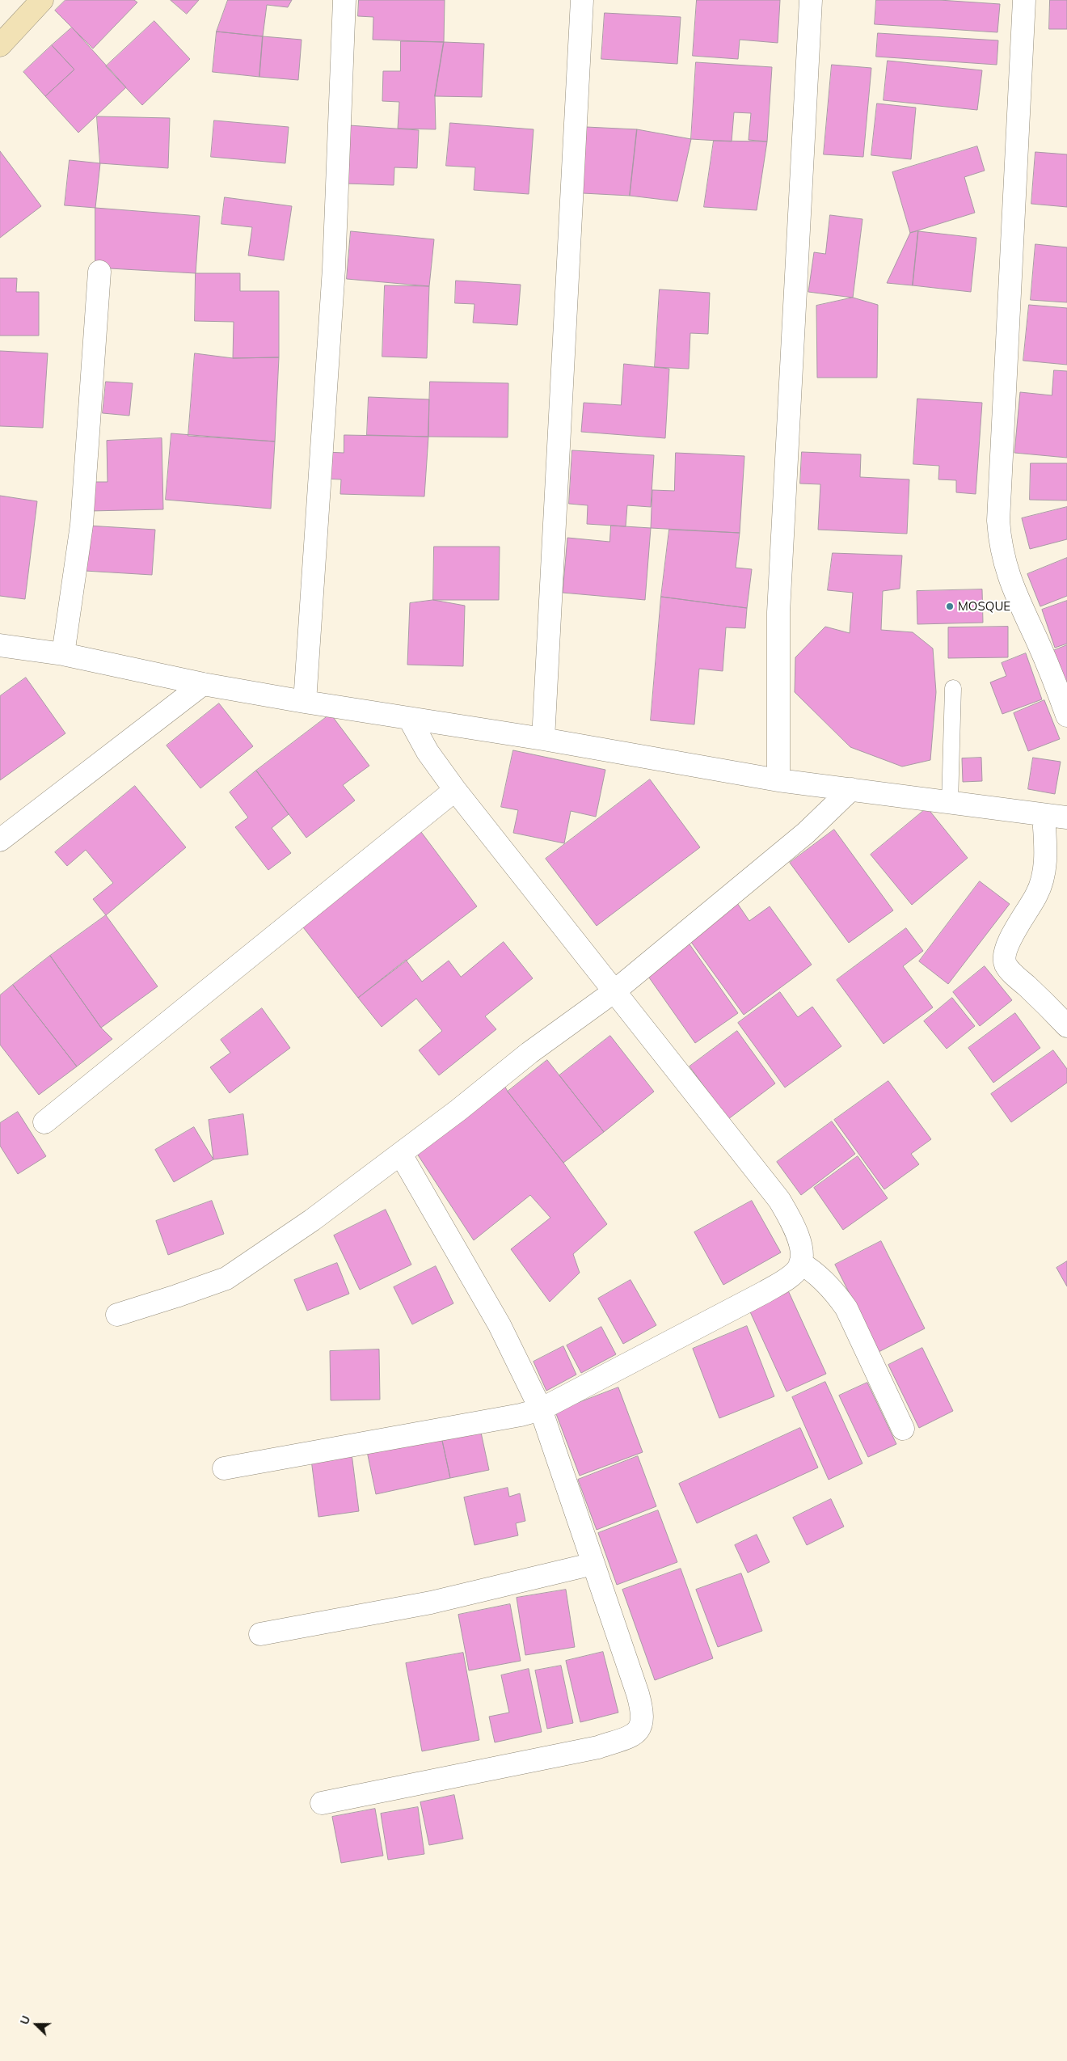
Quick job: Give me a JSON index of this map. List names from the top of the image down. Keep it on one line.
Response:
{"places":["MOSQUE"],"north":"left"}
